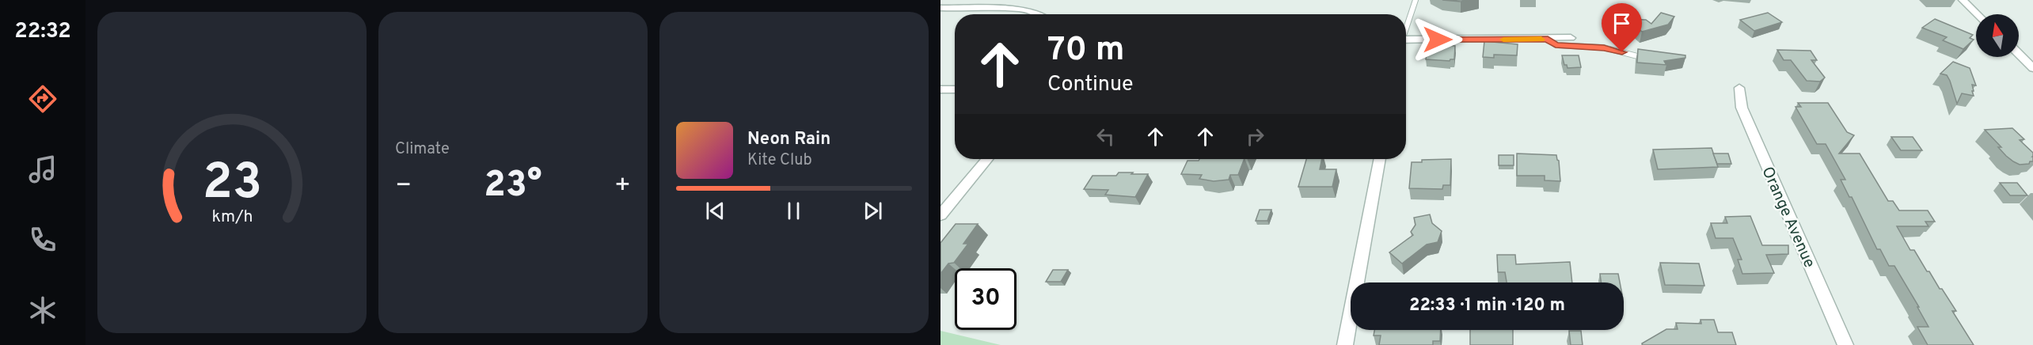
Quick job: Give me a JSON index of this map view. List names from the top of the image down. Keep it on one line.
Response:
{"streets":{"street":["Orange Avenue"]},"north":"top","page":{"tabs":"22:32","tile":"Climate","turn":["70 m","Continue"],"song":["Neon Rain","Kite Club"],"heat":["−","23°","+"],"limit":"30","trip":"22:33 · 1 min · 120 m","gauge":["23","km/h"]}}
